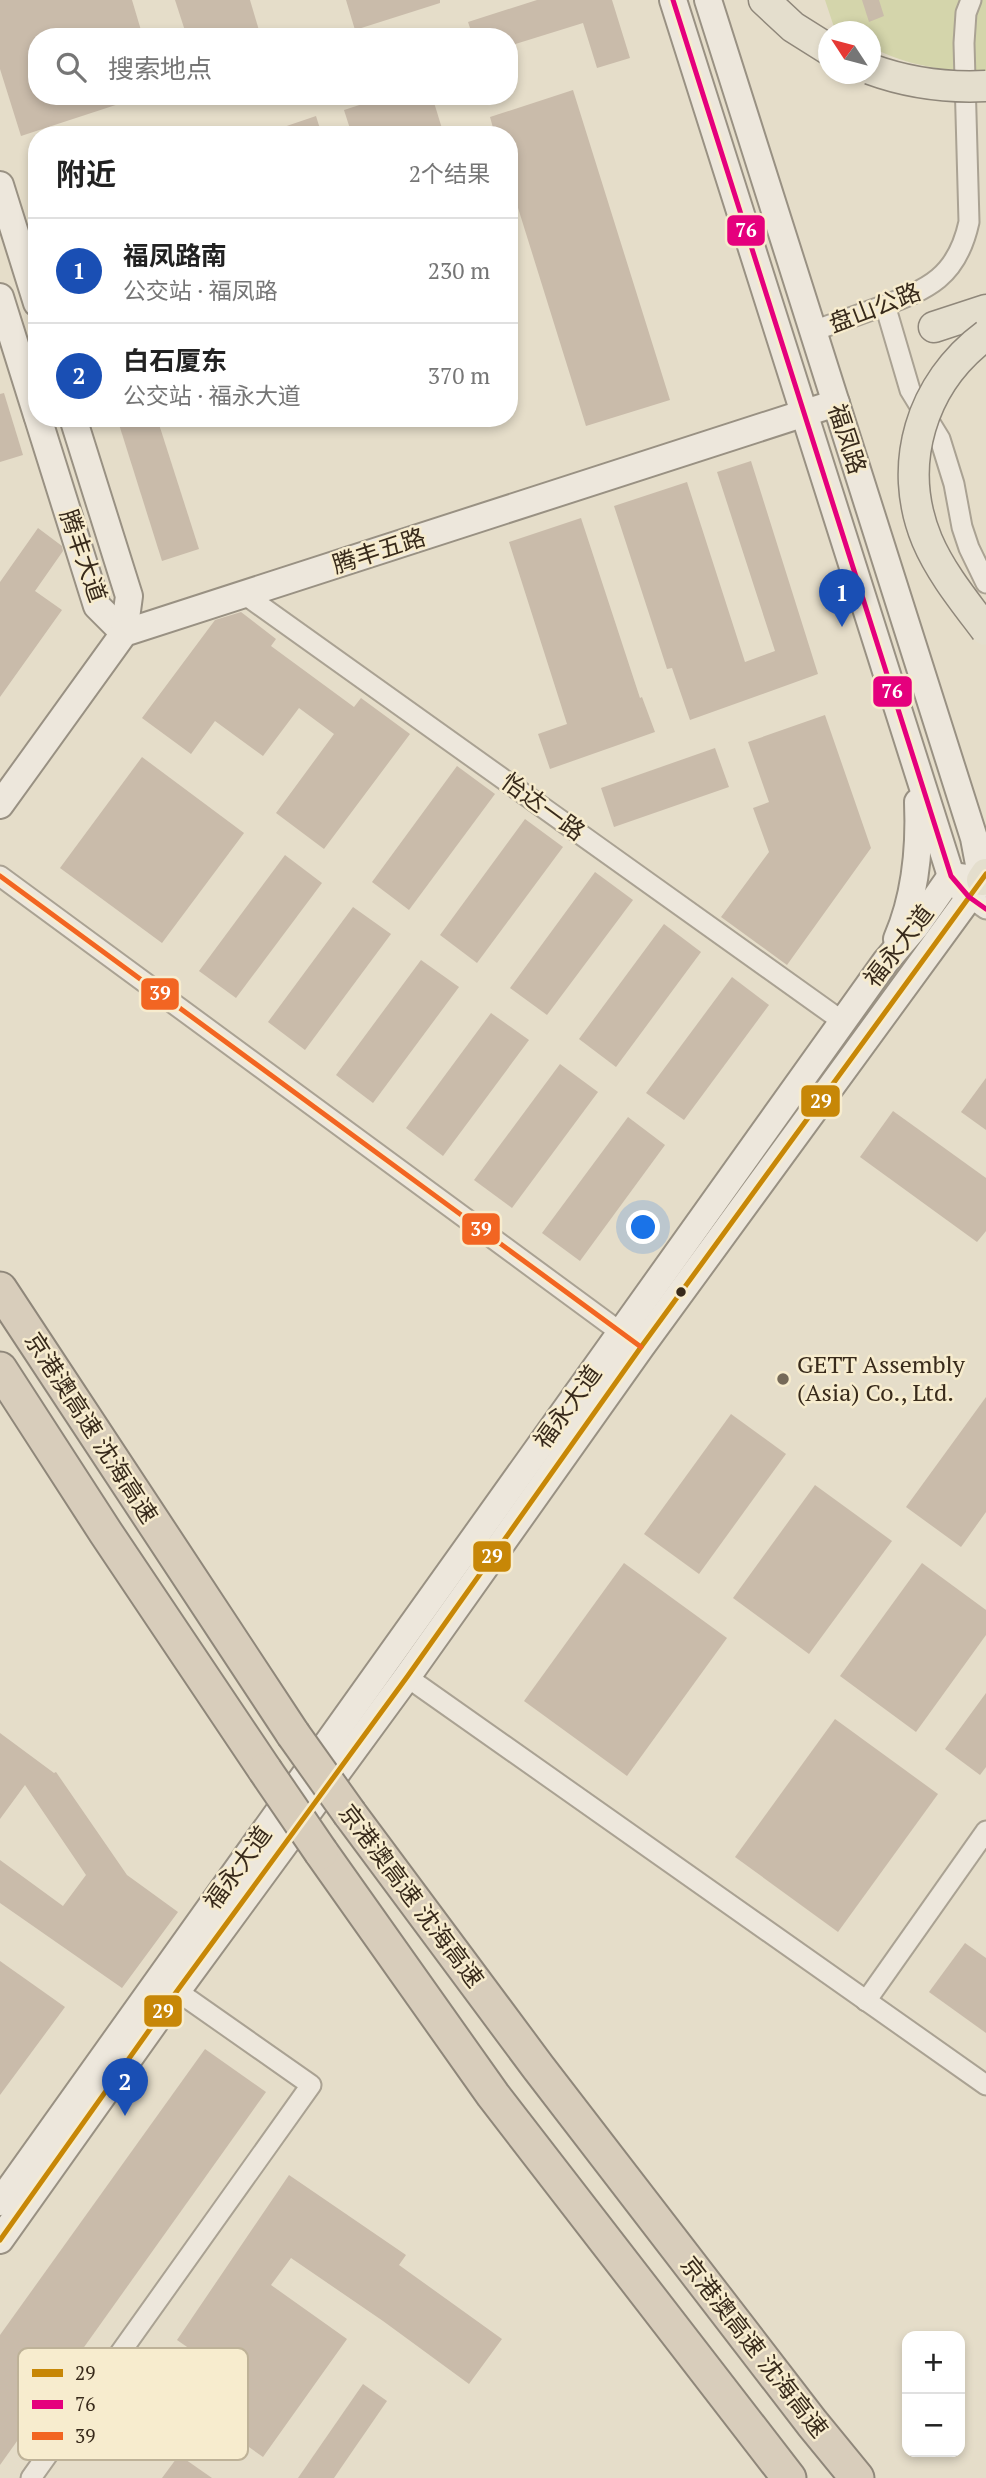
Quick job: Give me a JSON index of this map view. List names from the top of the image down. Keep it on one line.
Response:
{"streets":{"highway":["京港澳高速 沈海高速"],"main road":["福凤路","腾丰五路","腾丰大道","福永大道"],"street":["盘山公路","怡达一路"]},"crossings":[["盘山公路","福凤路"],["福凤路","腾丰五路"],["福凤路","福永大道"],["腾丰五路","腾丰大道"],["腾丰五路","怡达一路"],["怡达一路","福永大道"]],"places":["GETT Assembly (Asia) Co., Ltd."],"lines":["transit line 76","transit line 29","transit line 39"],"legend":["29","76","39"],"north":"top left","page":{"search":"搜索地点","heading":["附近","2个结果"],"list":[{"mark":"1","name":"福凤路南","note":"公交站 · 福凤路","value":"230 m"},{"mark":"2","name":"白石厦东","note":"公交站 · 福永大道","value":"370 m"}],"pins":["1","2"],"map_buttons":["+","−"]}}
